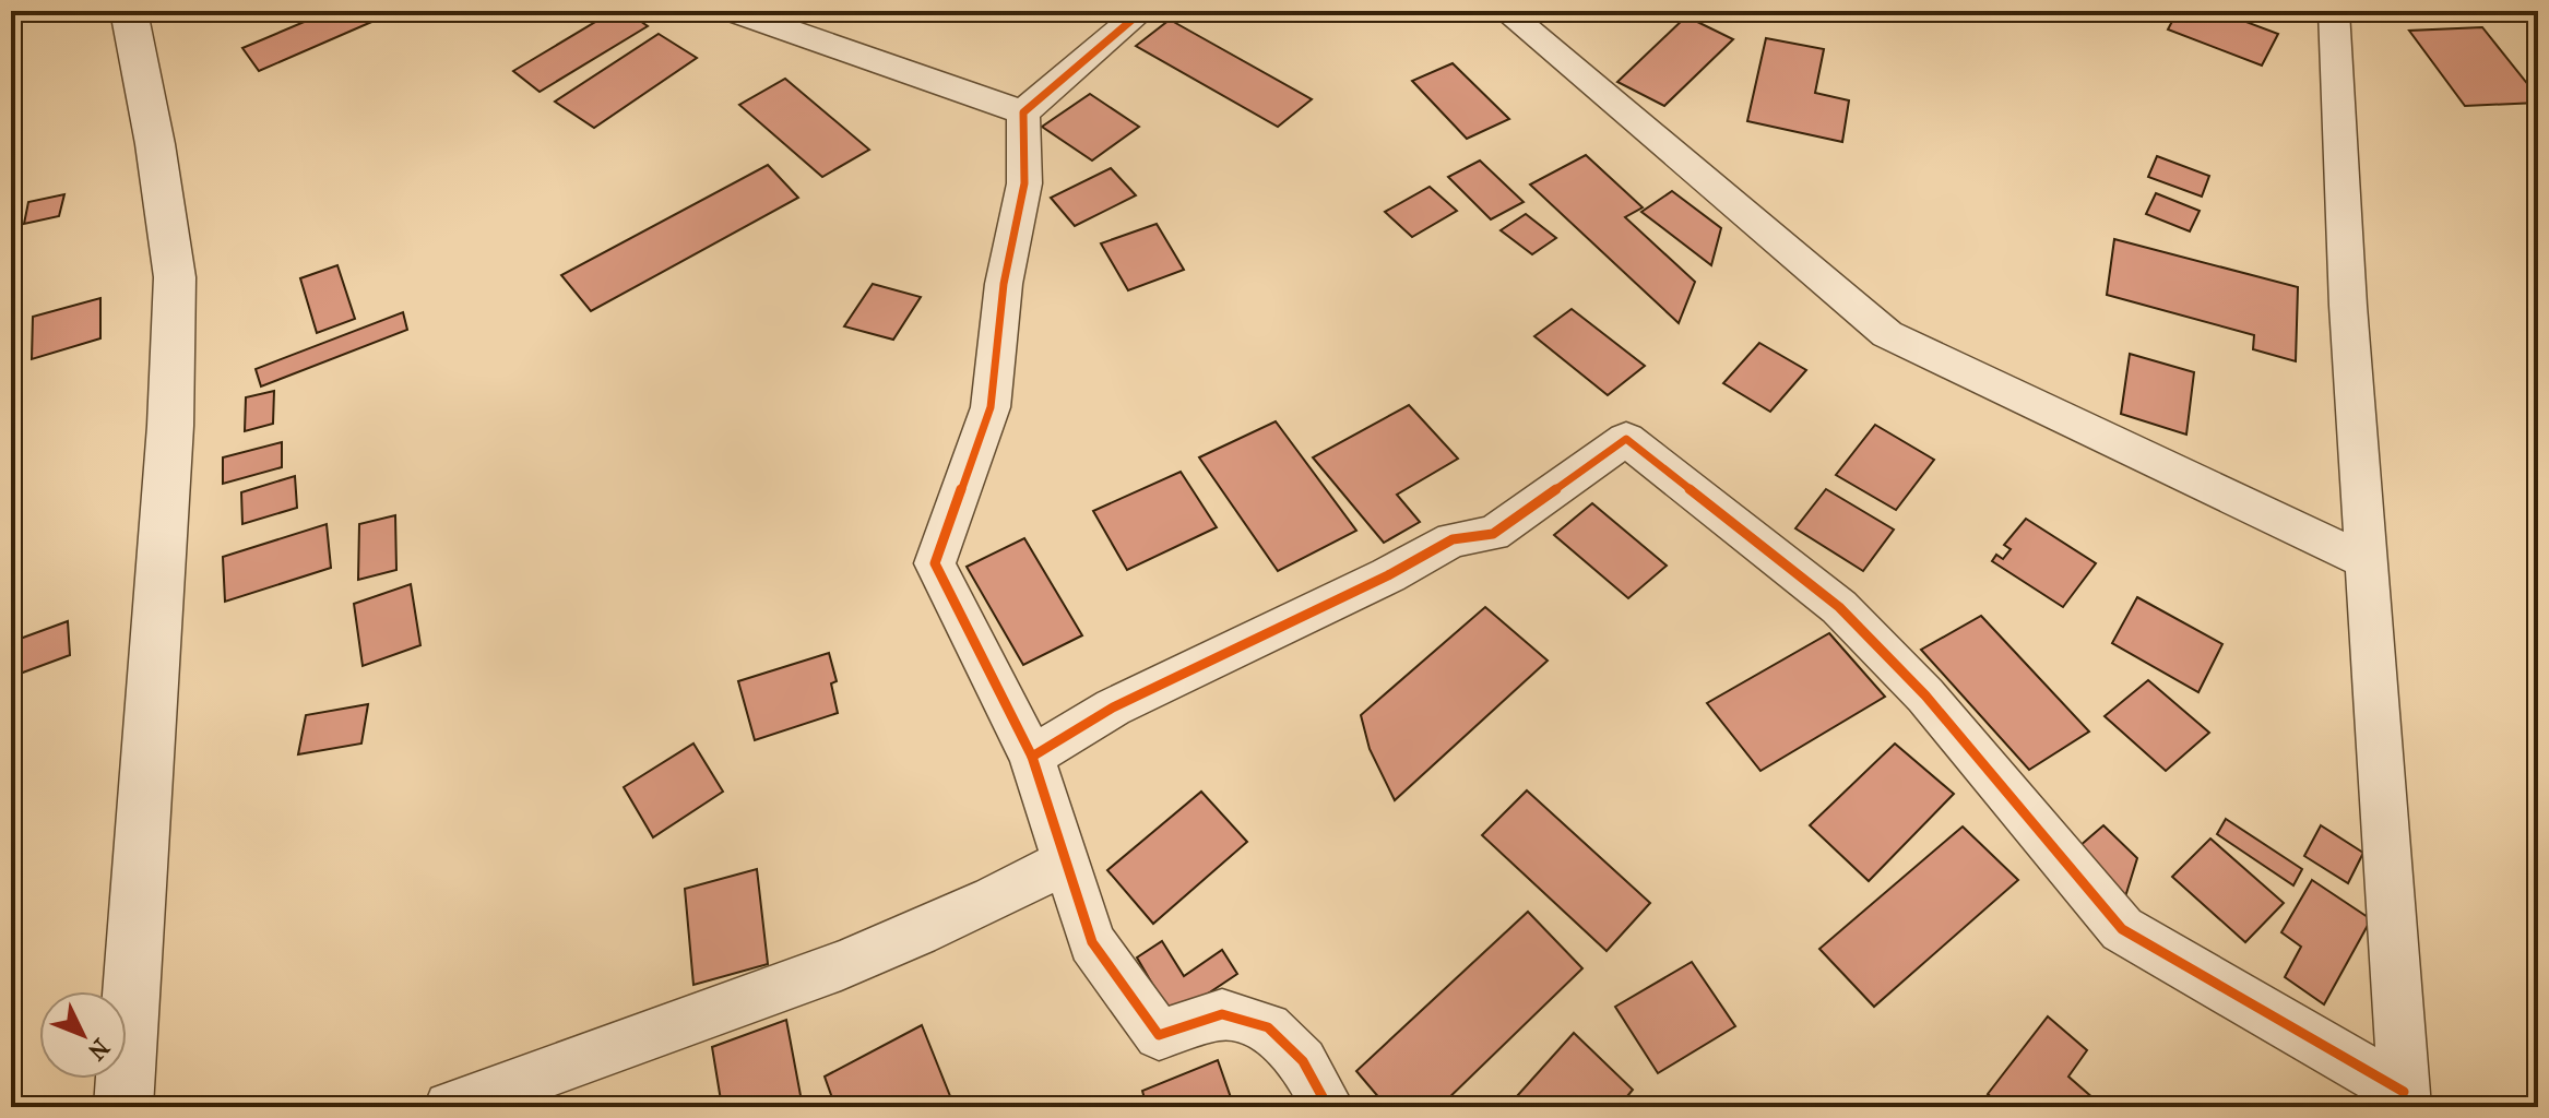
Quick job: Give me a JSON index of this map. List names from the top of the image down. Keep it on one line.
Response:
{"north":"bottom right"}
